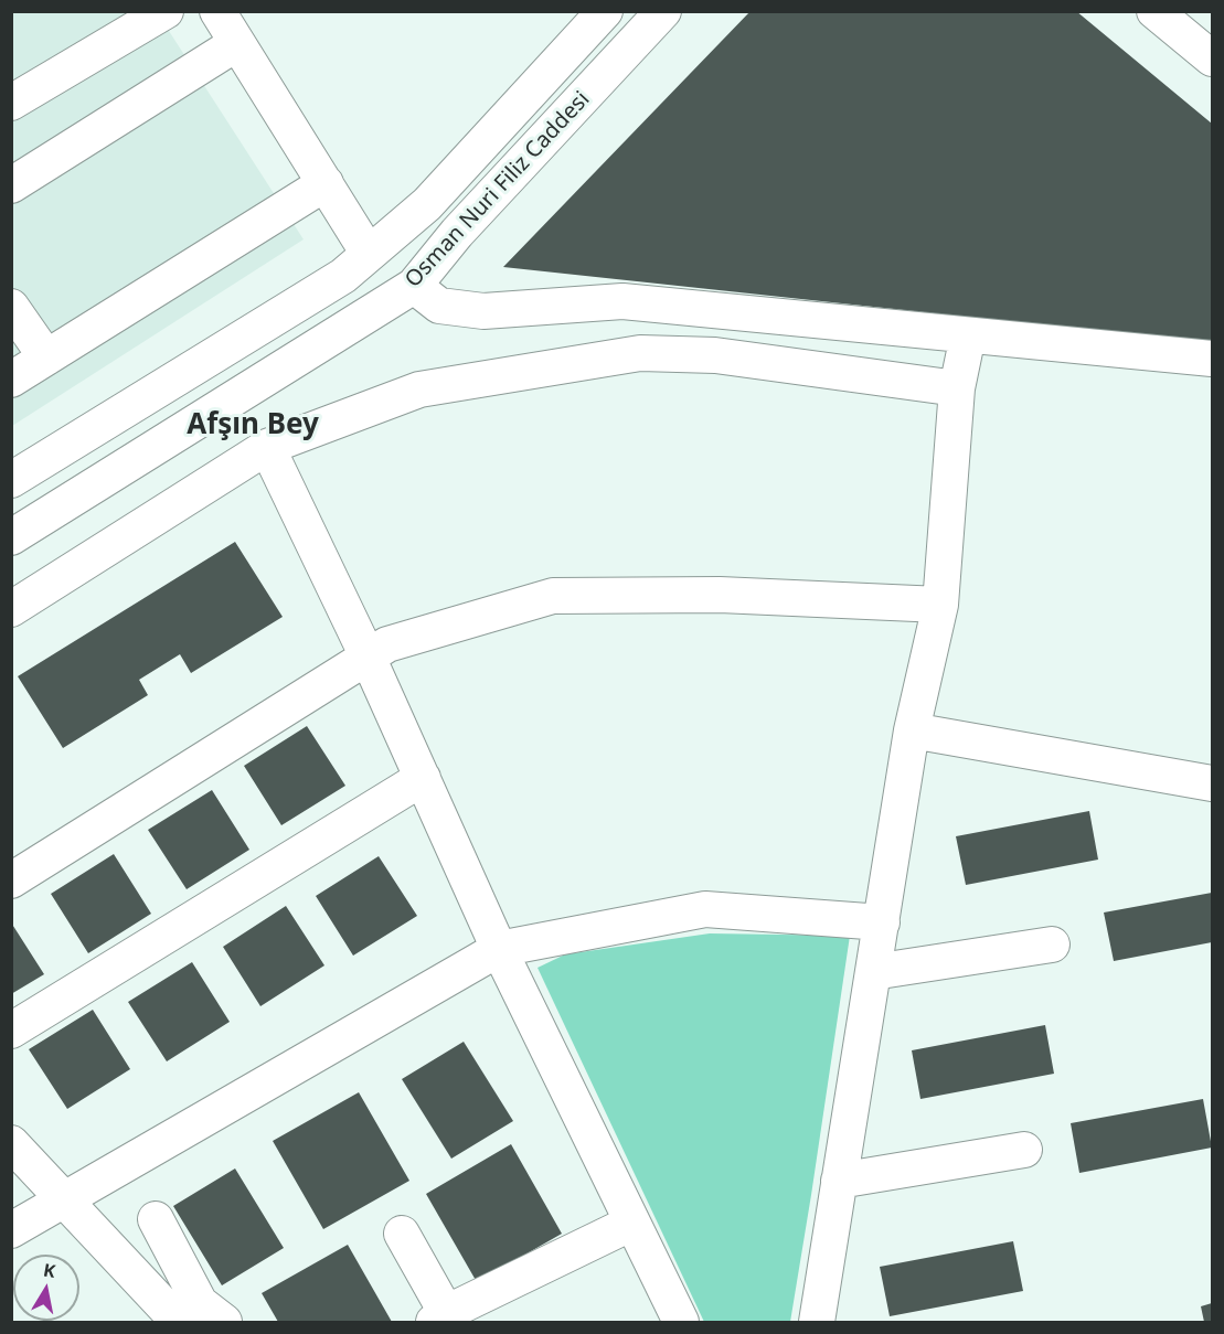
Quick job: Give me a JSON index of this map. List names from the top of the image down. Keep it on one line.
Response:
{"streets":{"street":["Osman Nuri Filiz Caddesi"]},"districts":["Afşın Bey"],"north":"top"}
